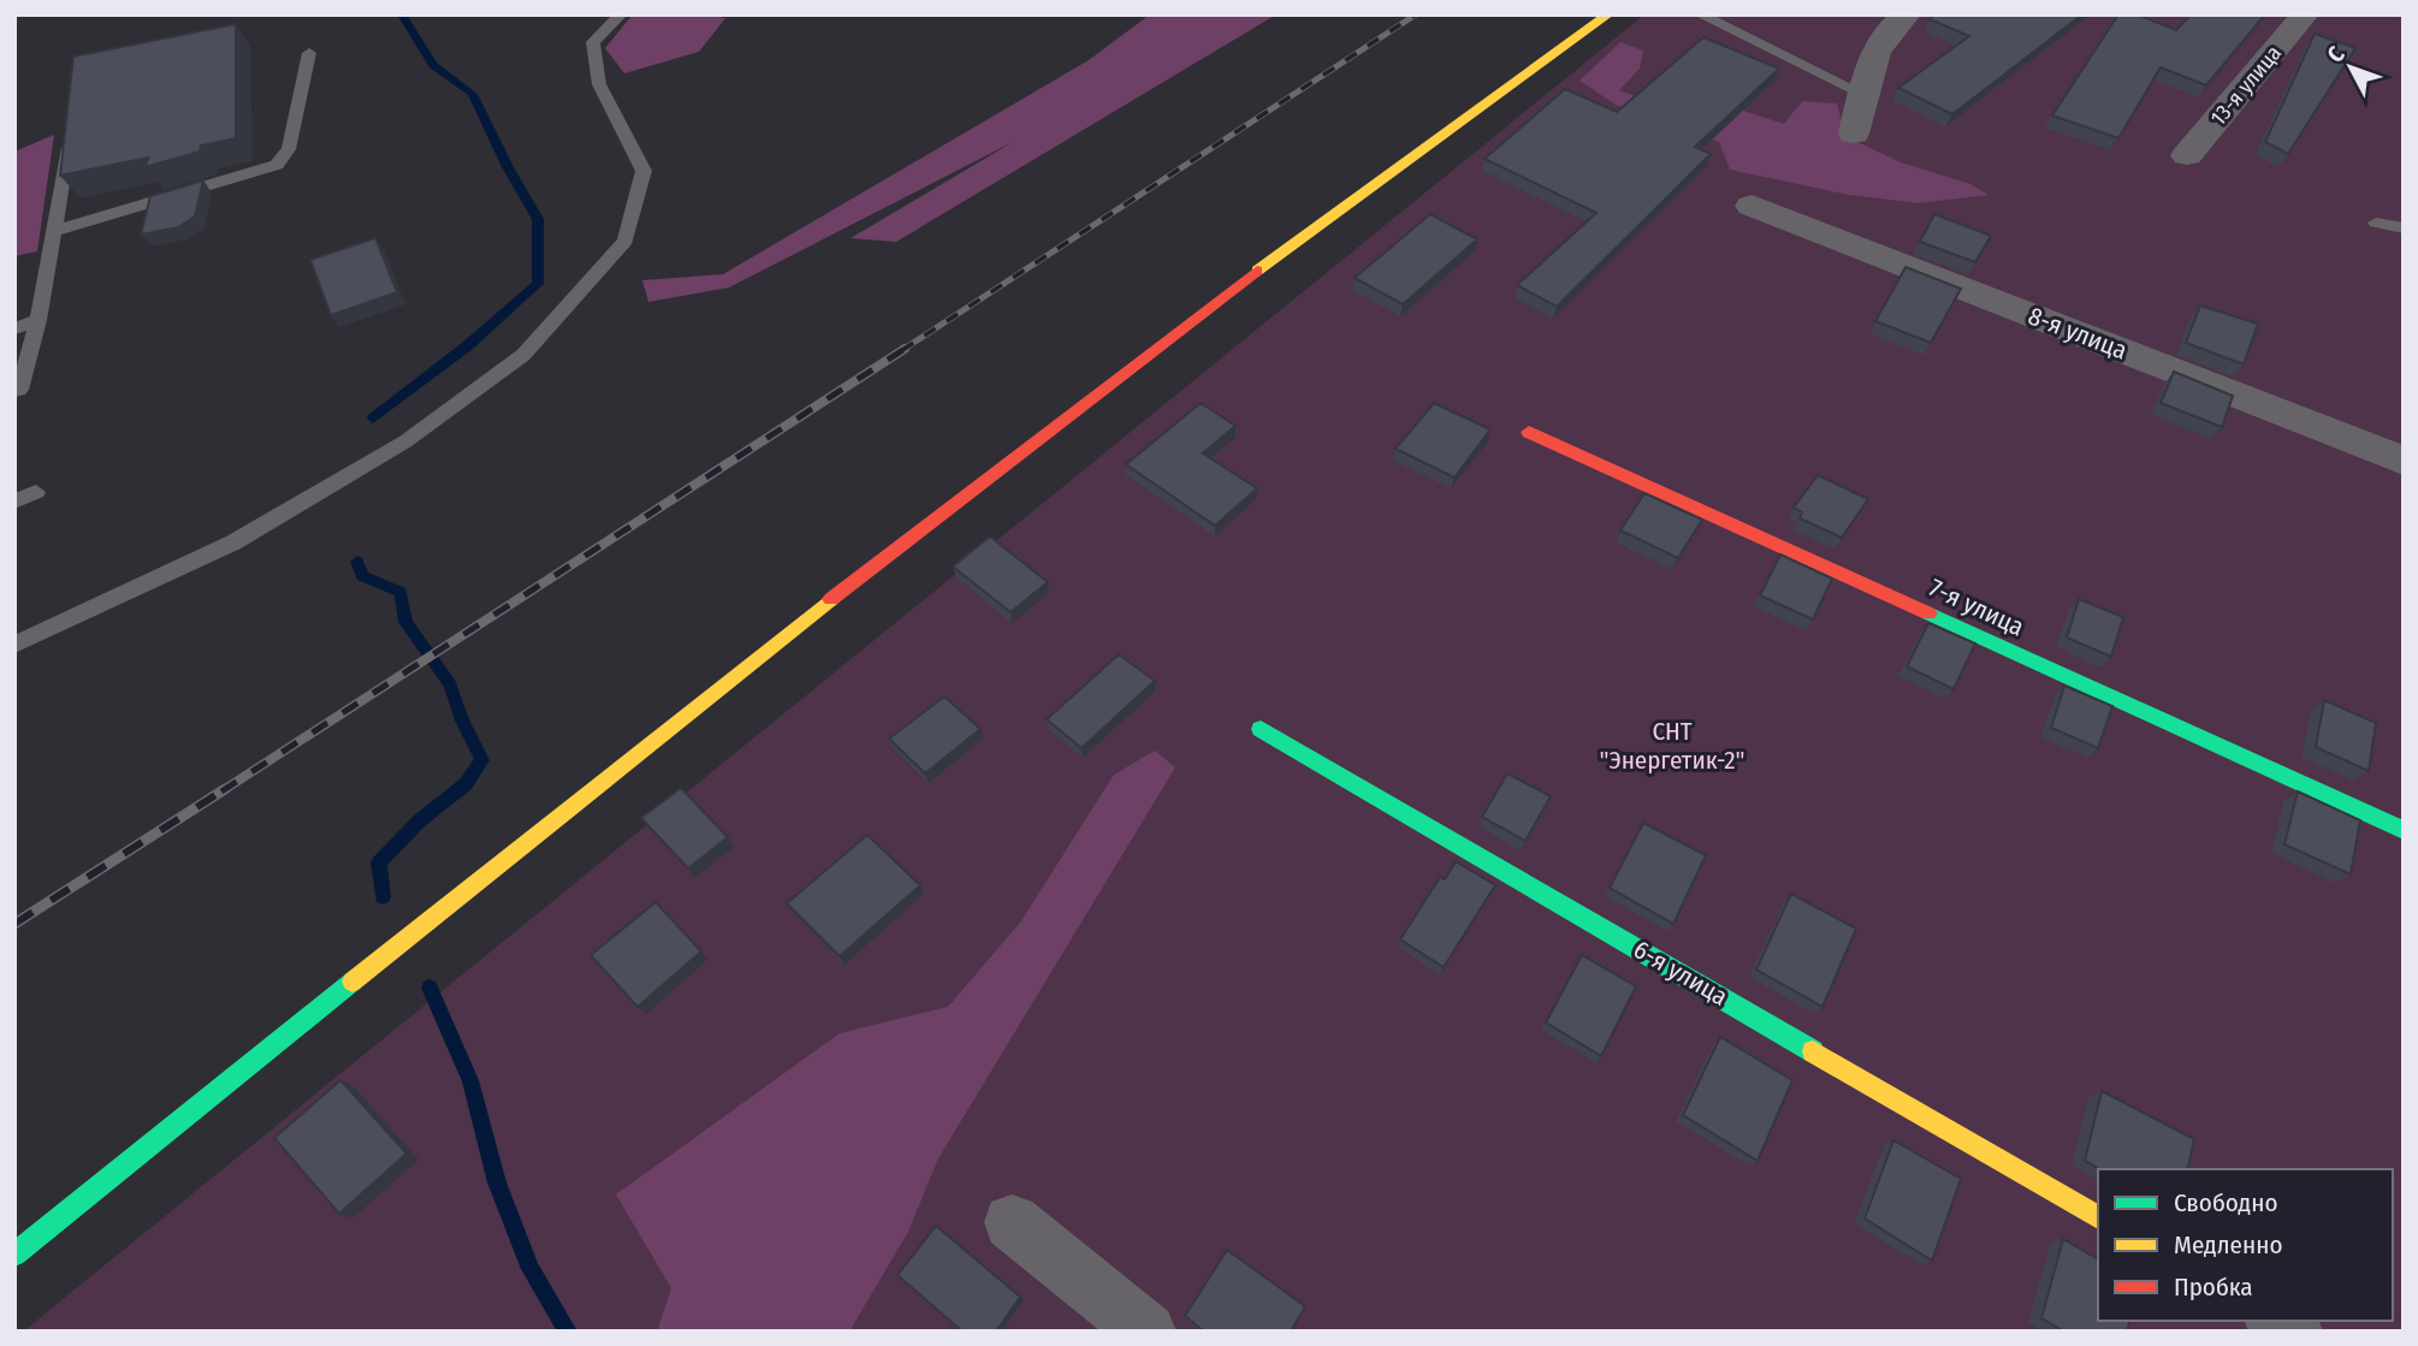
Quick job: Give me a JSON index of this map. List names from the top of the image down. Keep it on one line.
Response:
{"streets":{"street":["13-я улица","8-я улица","7-я улица","6-я улица"]},"parks":["СHТ \"Энергетик-2\""],"legend":["Свободно","Медленно","Пробка"],"north":"top left"}
